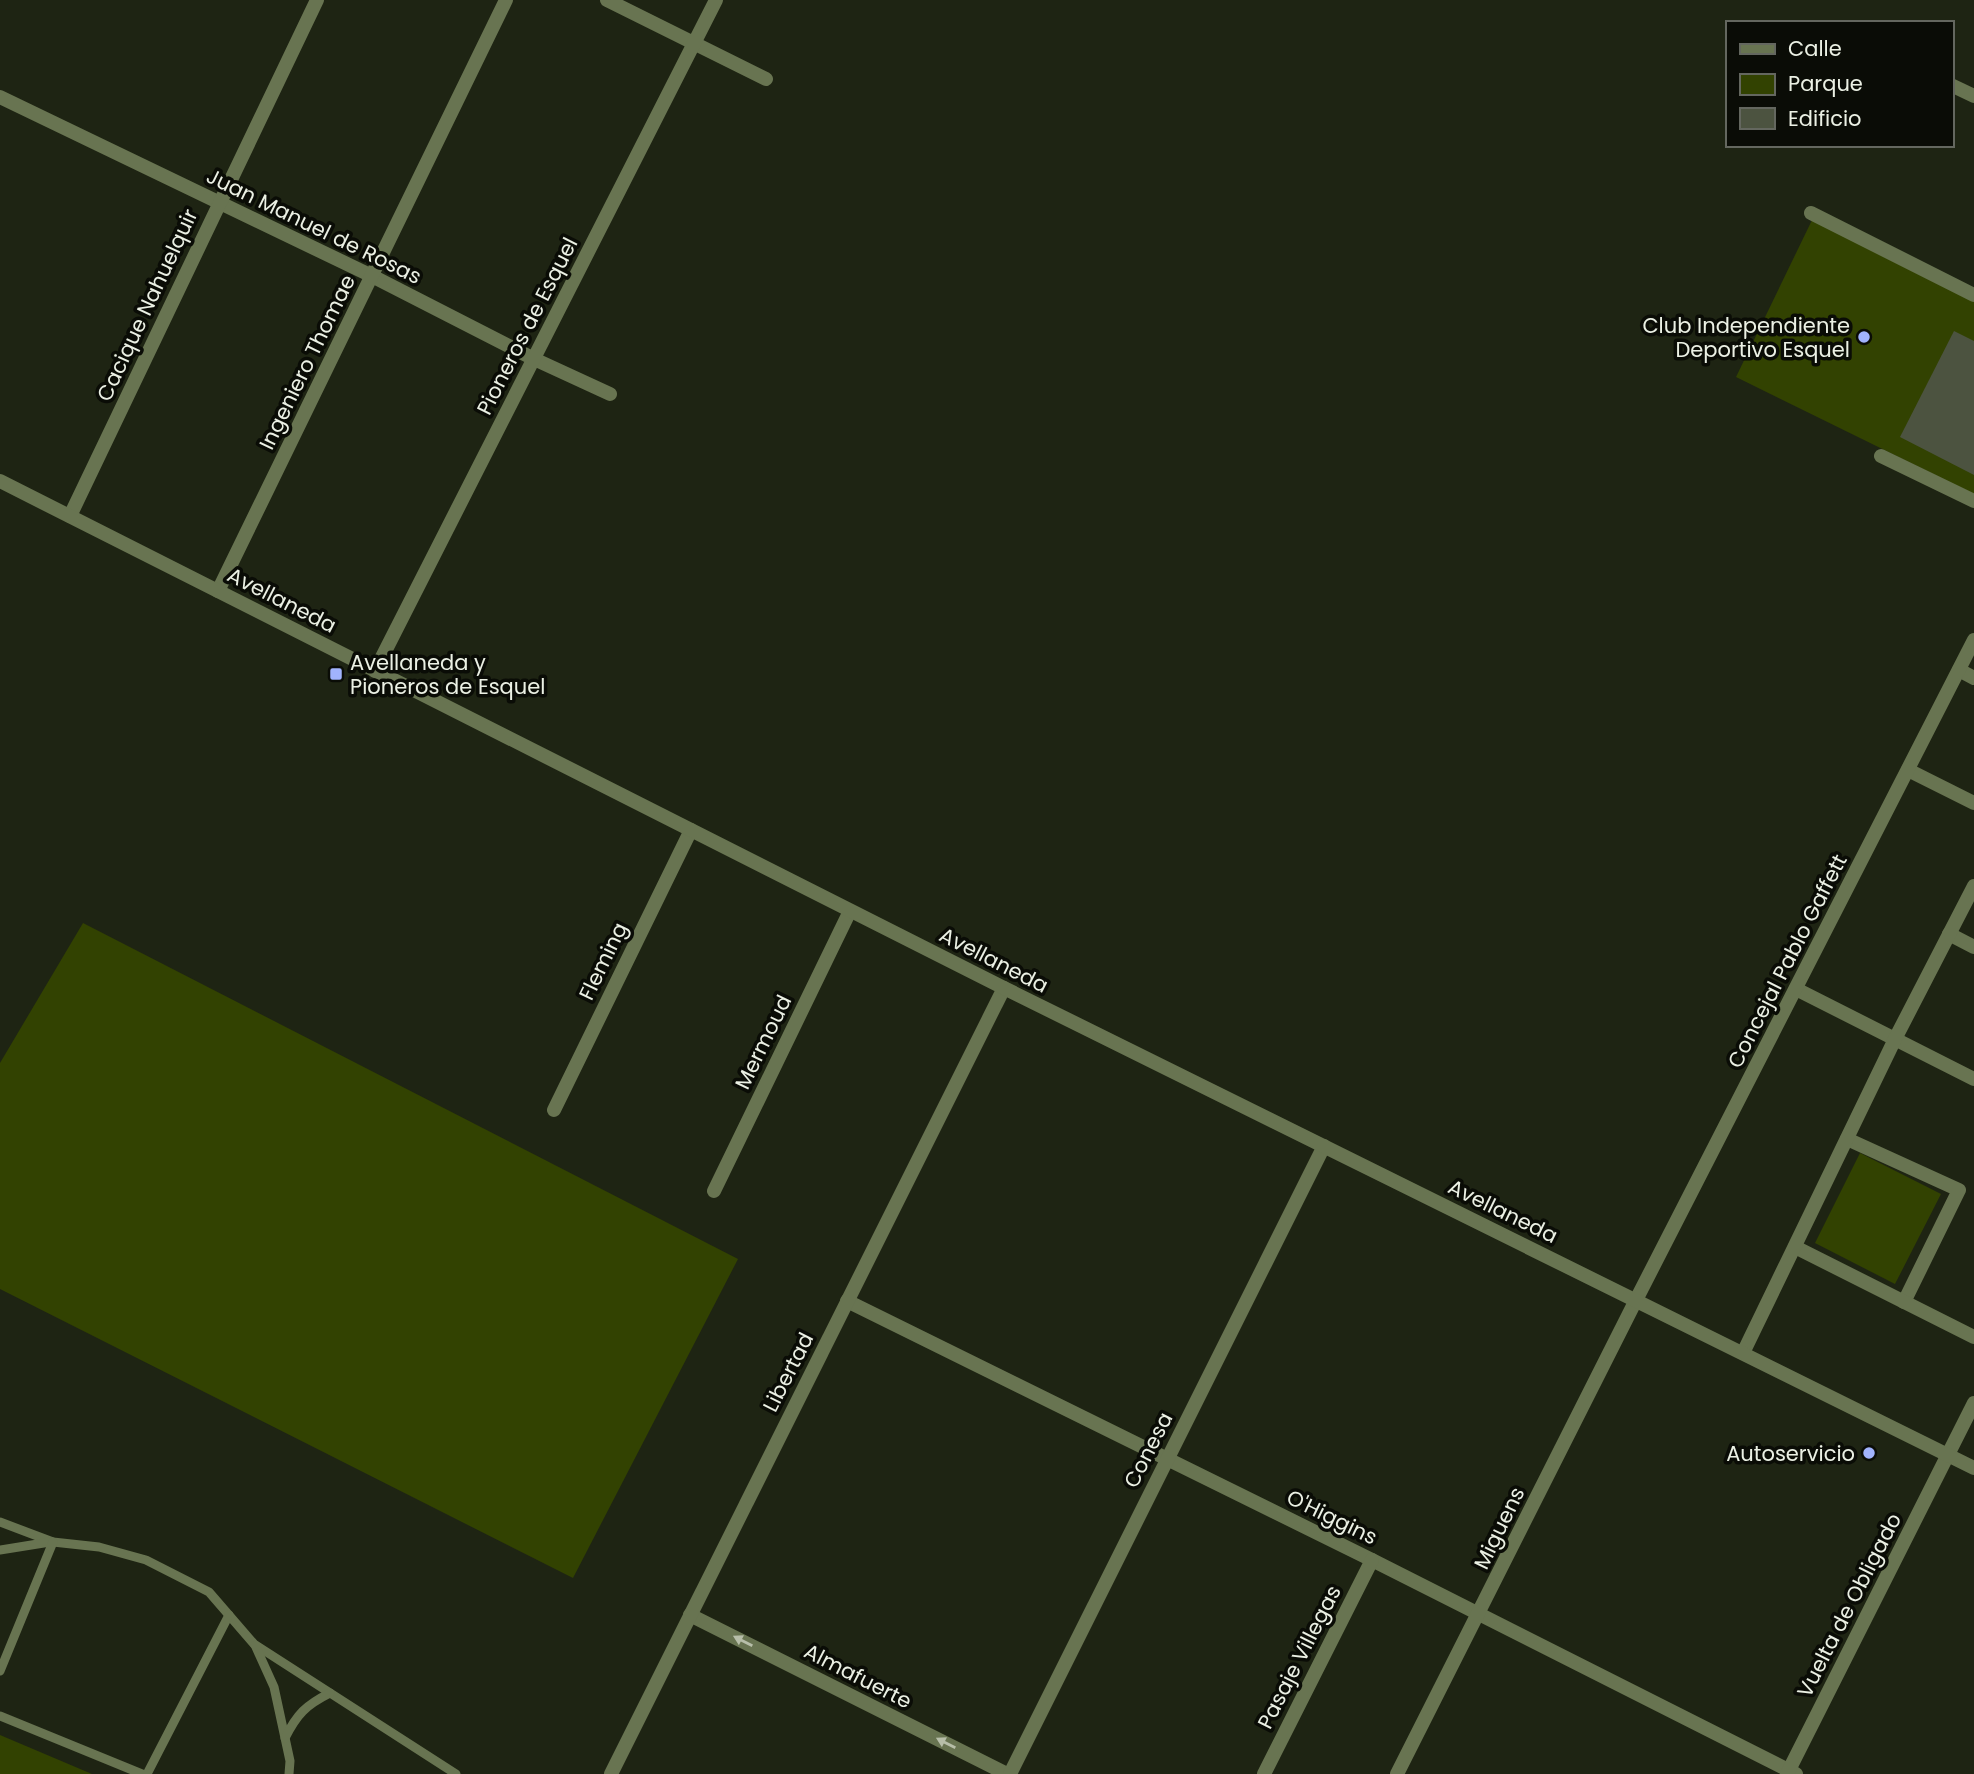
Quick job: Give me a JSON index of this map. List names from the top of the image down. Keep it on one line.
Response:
{"streets":{"street":["Juan Manuel de Rosas","Cacique Nahuelquir","Pioneros de Esquel","Ingeniero Thomae","Avellaneda","Fleming","Concejal Pablo Gaffett","Mermoud","Libertad","Conesa","O'Higgins","Miguens","Vuelta de Obligado","Pasaje Villegas","Almafuerte"]},"crossings":[["Juan Manuel de Rosas","Cacique Nahuelquir"],["Juan Manuel de Rosas","Pioneros de Esquel"],["Juan Manuel de Rosas","Ingeniero Thomae"],["Cacique Nahuelquir","Avellaneda"],["Pioneros de Esquel","Avellaneda"],["Ingeniero Thomae","Avellaneda"],["Avellaneda","Fleming"],["Avellaneda","Concejal Pablo Gaffett"],["Avellaneda","Mermoud"],["Avellaneda","Libertad"],["Avellaneda","Conesa"],["Avellaneda","Miguens"],["Avellaneda","Vuelta de Obligado"],["Concejal Pablo Gaffett","Miguens"],["Libertad","O'Higgins"],["Libertad","Almafuerte"],["Conesa","O'Higgins"],["Conesa","Almafuerte"],["O'Higgins","Miguens"],["O'Higgins","Vuelta de Obligado"],["O'Higgins","Pasaje Villegas"]],"one_way":["Almafuerte"],"places":{"other":["Club Independiente Deportivo Esquel","Autoservicio"],"transit":["Avellaneda y Pioneros de Esquel"]},"legend":["Calle","Parque","Edificio"]}
